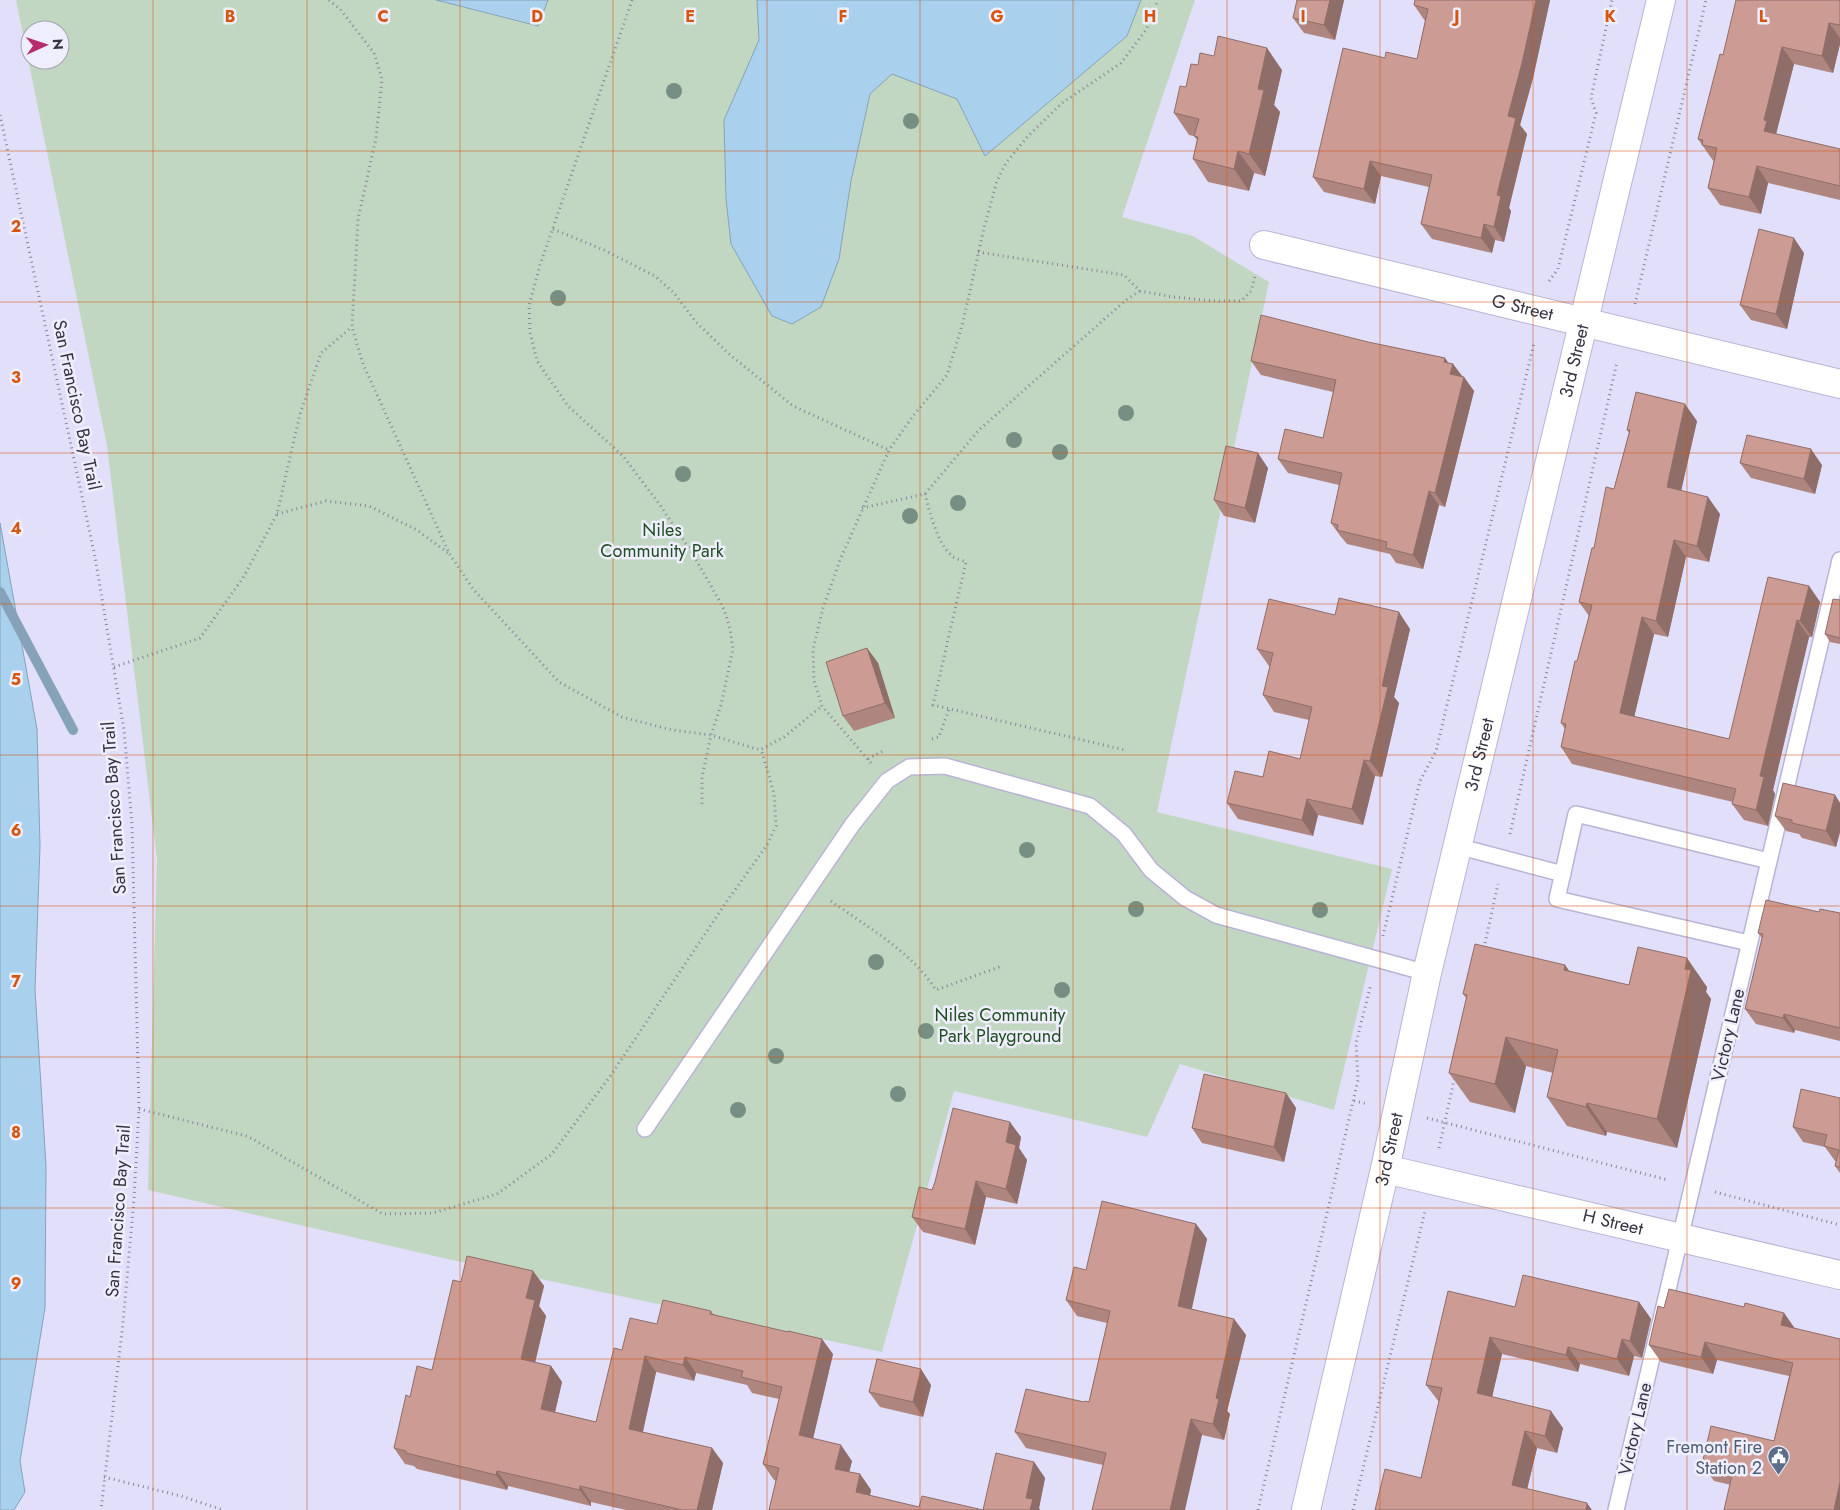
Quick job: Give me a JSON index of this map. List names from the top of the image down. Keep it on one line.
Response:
{"streets":{"street":["G Street","3rd Street","H Street"],"lane":["Victory Lane"],"path":["San Francisco Bay Trail"]},"crossings":[["G Street","3rd Street"],["3rd Street","H Street"],["Victory Lane","H Street"]],"parks":["Niles Community Park","Niles Community Park Playground"],"places":{"public building":["Fremont Fire Station 2"]},"north":"right","grid":{"columns":["B","C","D","E","F","G","H","I","J","K","L"],"rows":["2","3","4","5","6","7","8","9"]}}
